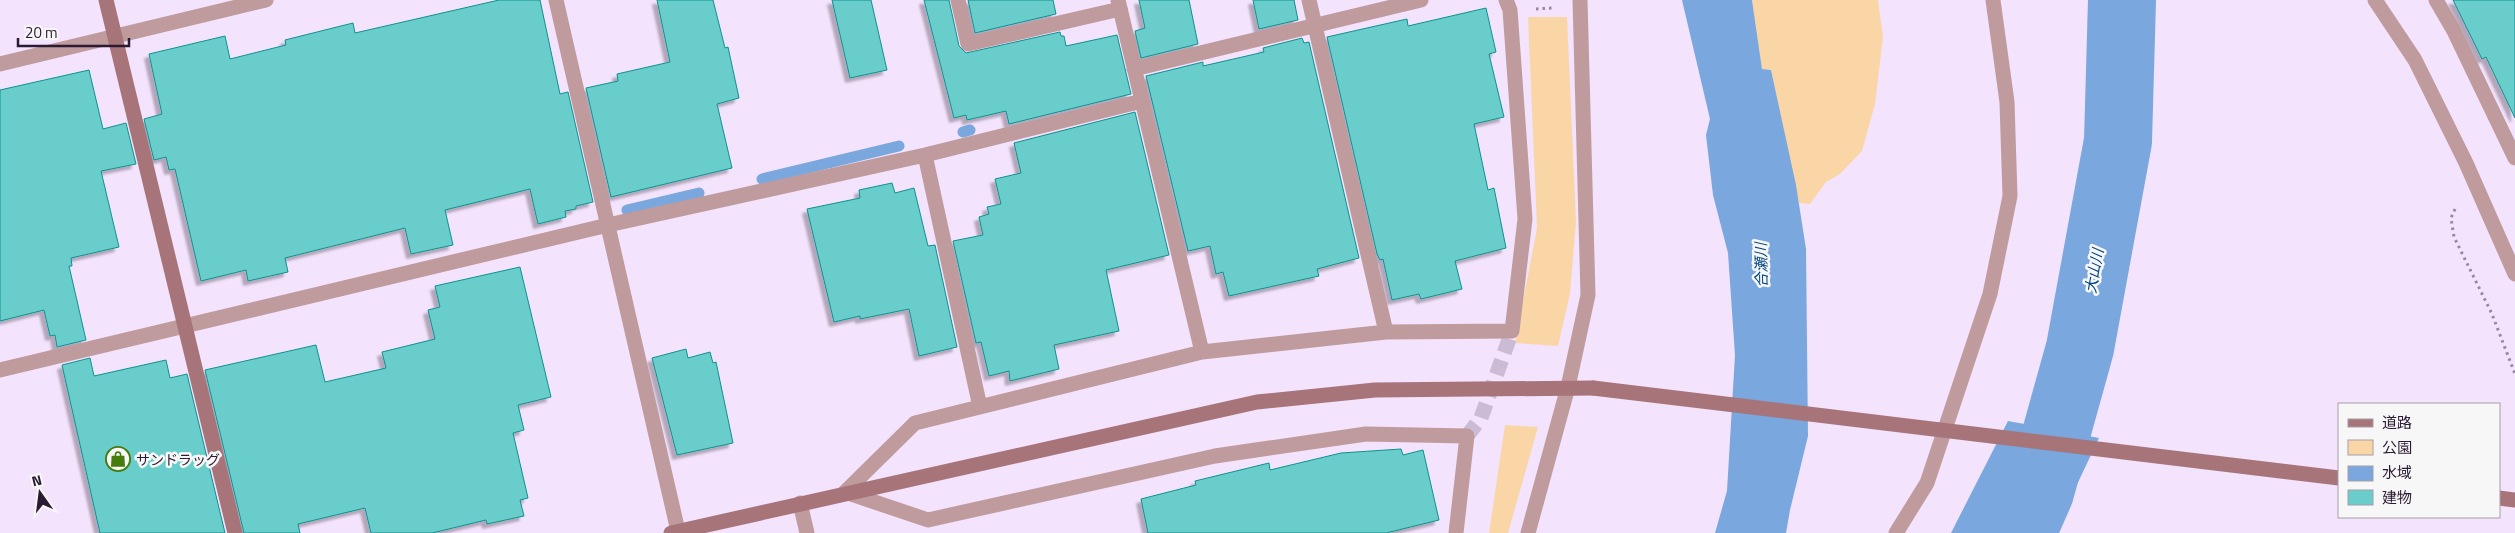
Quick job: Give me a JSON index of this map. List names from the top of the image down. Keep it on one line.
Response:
{"water":["合瀬川","大山川"],"places":{"shop":["サンドラッグ"]},"legend":["道路","公園","水域","建物"],"scale_bar":"20 m","north":"top"}
